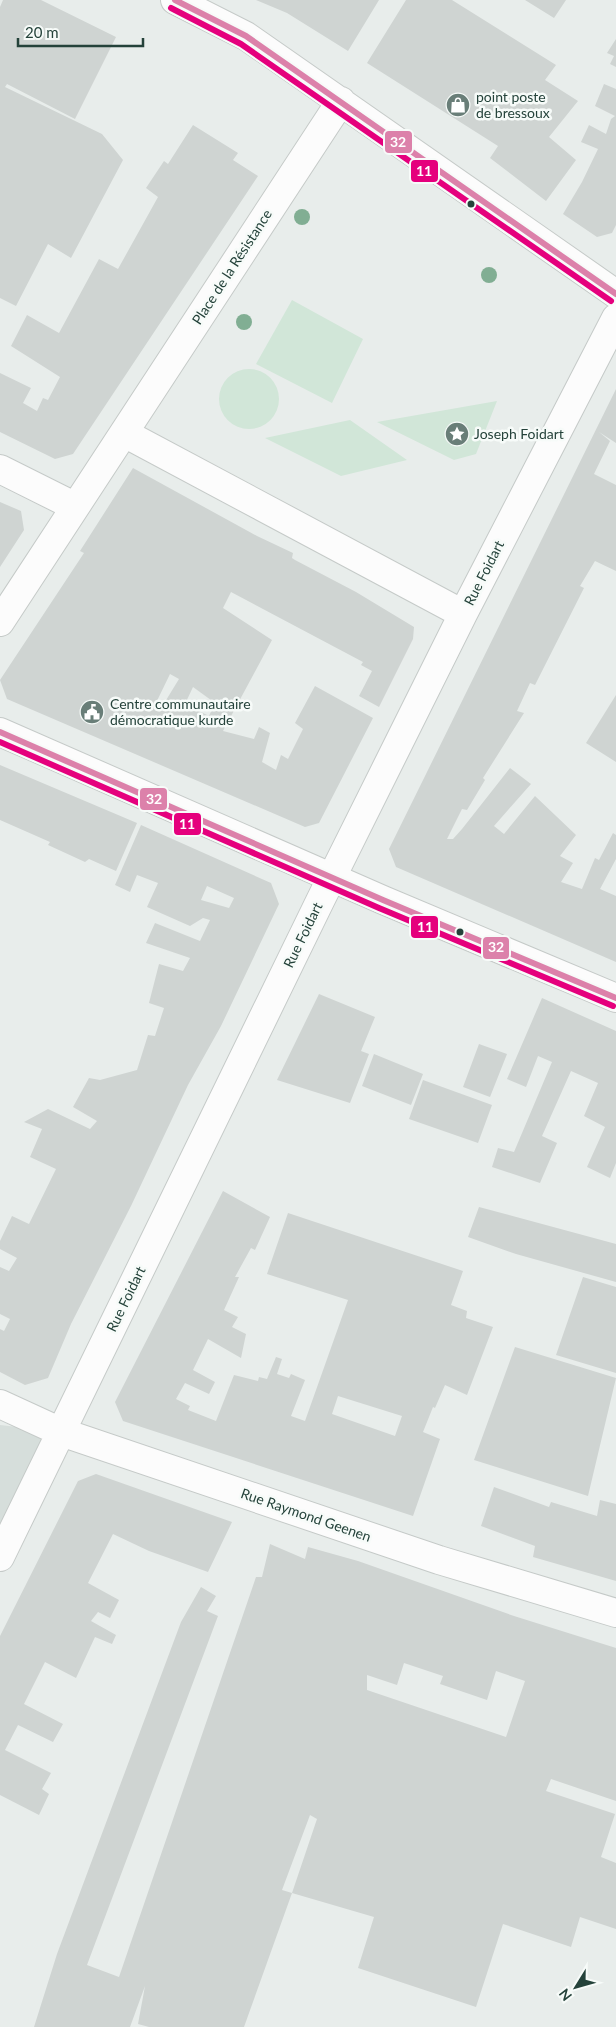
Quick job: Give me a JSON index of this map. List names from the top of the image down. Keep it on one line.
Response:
{"streets":{"street":["Place de la Résistance","Rue Foidart","Rue Raymond Geenen"]},"crossings":[["Rue Foidart","Rue Raymond Geenen"]],"places":{"shop":["point poste de bressoux"],"place":["Joseph Foidart"],"public building":["Centre communautaire démocratique kurde"]},"lines":["transit line 32","transit line 11"],"scale_bar":"20 m","north":"bottom left"}
